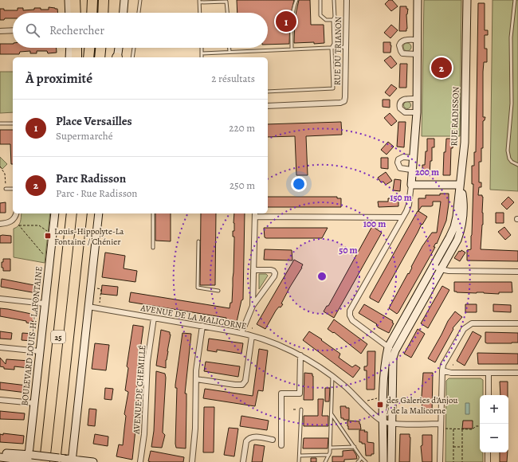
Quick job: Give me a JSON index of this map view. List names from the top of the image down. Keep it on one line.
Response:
{"streets":{"highway":["25"],"street":["RUE DU TRIANON","RUE RADISSON","AVENUE DE LA MALICORNE","BOULEVARD LOUIS-H.-LAFONTAINE","AVENUE DE CHEMILLÉ"]},"crossings":[["AVENUE DE LA MALICORNE","AVENUE DE CHEMILLÉ"]],"places":{"transit":["Louis-Hippolyte-La Fontaine / Chénier","des Galeries d'Anjou / de la Malicorne"]},"page":{"pins":["1","2"],"search":"Rechercher","heading":["À proximité","2 résultats"],"list":[{"mark":"1","name":"Place Versailles","note":"Supermarché","value":"220 m"},{"mark":"2","name":"Parc Radisson","note":"Parc · Rue Radisson","value":"250 m"}],"map_buttons":["+","−"]},"rings":["200 m","150 m","100 m","50 m"]}
